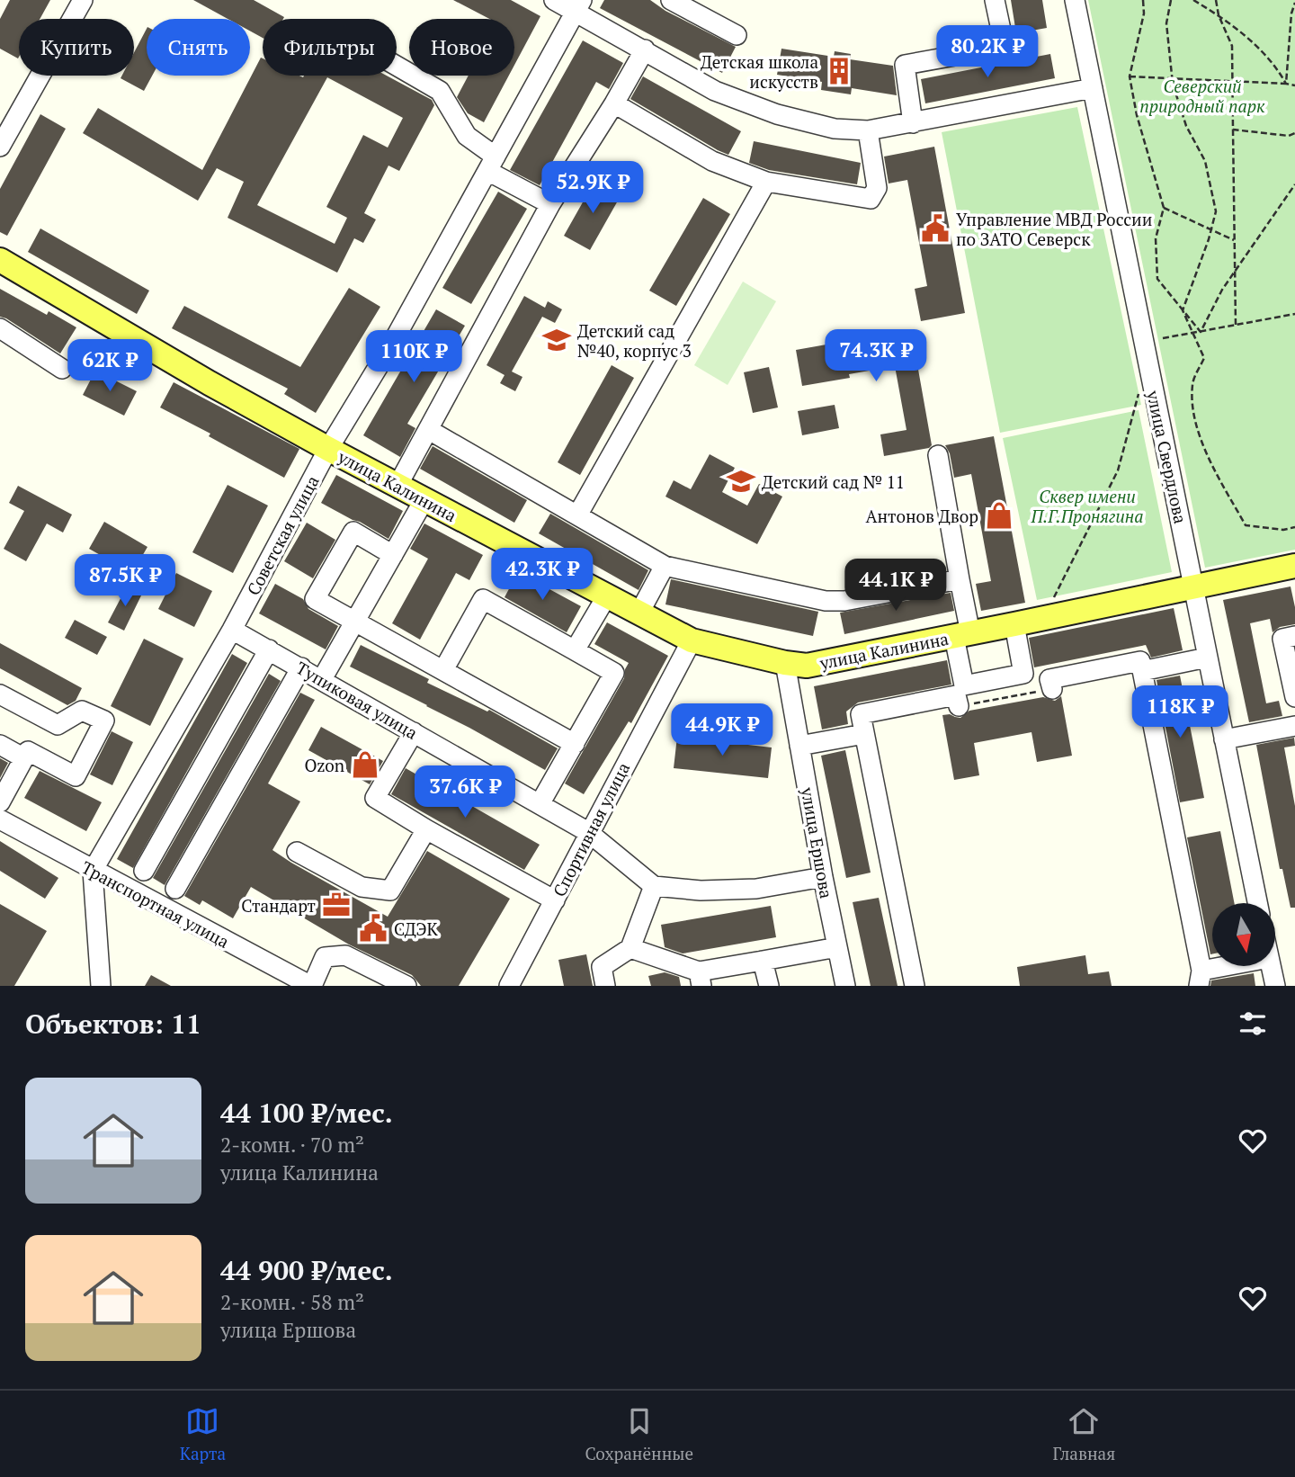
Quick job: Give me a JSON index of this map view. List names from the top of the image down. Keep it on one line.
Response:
{"streets":{"main road":["улица Калинина"],"street":["улица Свердлова","Советская улица","Тупиковая улица","Спортивная улица","улица Ершова","Транспортная улица"]},"crossings":[["улица Свердлова","улица Калинина"],["улица Калинина","Советская улица"],["улица Калинина","Спортивная улица"],["улица Калинина","улица Ершова"],["Советская улица","Тупиковая улица"],["Советская улица","Транспортная улица"],["Тупиковая улица","Спортивная улица"]],"parks":["Северский природный парк","Сквер имени П.Г.Пронягина"],"places":{"building":["Детская школа искусств"],"public building":["Управление МВД России по ЗАТО Северск","СДЭК"],"school or university":["Детский сад №40, корпус 3","Детский сад № 11"],"shop":["Антонов Двор","Ozon"],"office":["Стандарт"]},"north":"bottom","page":{"chip":["Купить","Снять","Фильтры","Новое"],"price":["80.2K ₽","52.9K ₽","74.3K ₽","110K ₽","62K ₽","42.3K ₽","87.5K ₽","44.1K ₽","118K ₽","44.9K ₽","37.6K ₽"],"heading":"Объектов: 11","list":[{"name":"44 100 ₽/мес.","note":"2-комн. · 70 m² · улица Калинина"},{"name":"44 900 ₽/мес.","note":"2-комн. · 58 m² · улица Ершова"}],"tabs":["Карта","Сохранённые","Главная"]}}
